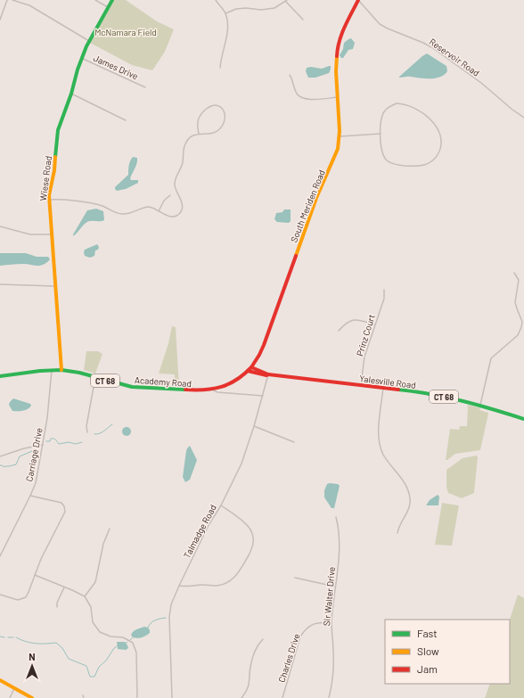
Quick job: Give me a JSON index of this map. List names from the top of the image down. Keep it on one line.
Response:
{"streets":{"main road":["Wiese Road","South Meriden Road","CT 68","Academy Road","Yalesville Road"],"street":["Reservoir Road","James Drive","Prinz Court","Carriage Drive","Talmadge Road","Sir Walter Drive","Charles Drive"]},"crossings":[["Reservoir Road","South Meriden Road"],["James Drive","Wiese Road"],["Wiese Road","Academy Road"],["South Meriden Road","Academy Road"],["South Meriden Road","Yalesville Road"],["Prinz Court","Yalesville Road"],["Academy Road","Carriage Drive"],["Academy Road","Talmadge Road"],["Yalesville Road","Talmadge Road"],["Sir Walter Drive","Charles Drive"]],"parks":["McNamara Field"],"legend":["Fast","Slow","Jam"],"north":"top"}
